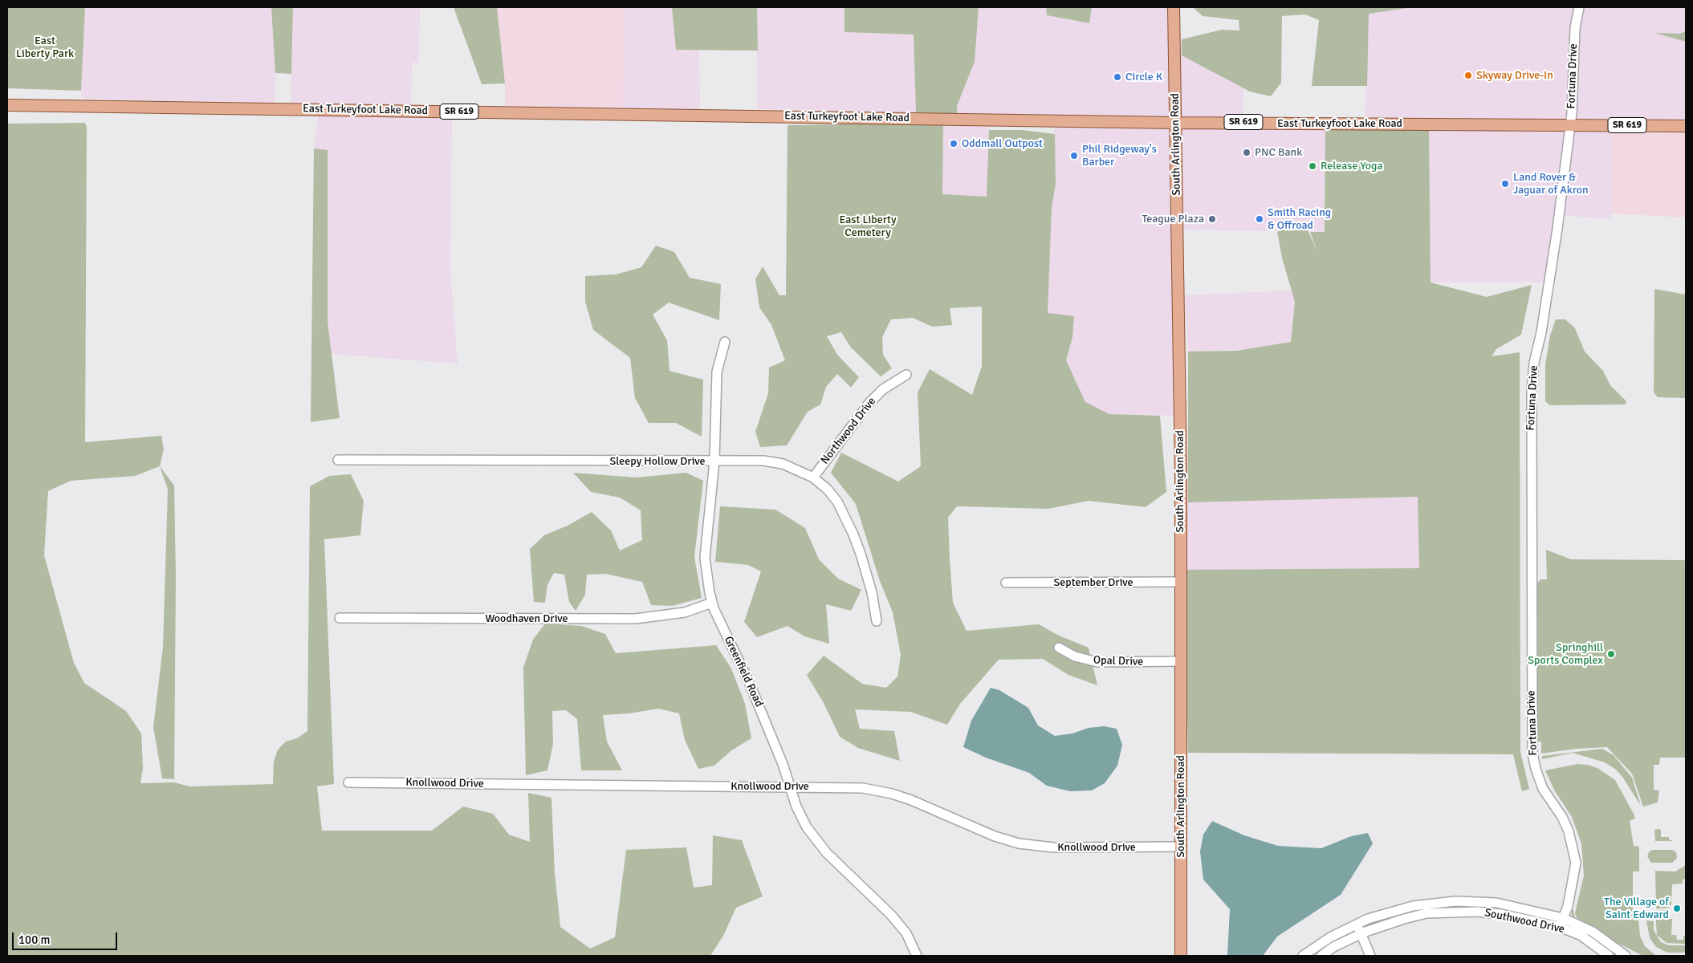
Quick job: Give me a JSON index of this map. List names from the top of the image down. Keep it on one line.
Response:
{"streets":{"main road":["East Turkeyfoot Lake Road","SR 619","South Arlington Road"],"street":["Fortuna Drive","Northwood Drive","Sleepy Hollow Drive","September Drive","Woodhaven Drive","Opal Drive","Greenfield Road","Knollwood Drive","Southwood Drive"]},"crossings":[["Fortuna Drive","East Turkeyfoot Lake Road"],["Fortuna Drive","Southwood Drive"],["East Turkeyfoot Lake Road","South Arlington Road"],["South Arlington Road","September Drive"],["South Arlington Road","Opal Drive"],["South Arlington Road","Knollwood Drive"],["Northwood Drive","Sleepy Hollow Drive"],["Sleepy Hollow Drive","Greenfield Road"],["Woodhaven Drive","Greenfield Road"],["Greenfield Road","Knollwood Drive"]],"parks":["East Liberty Park","East Liberty Cemetery"],"places":["Skyway Drive-In","Circle K","Oddmall Outpost","PNC Bank","Phil Ridgeway's Barber","Release Yoga","Land Rover & Jaguar of Akron","Teague Plaza","Smith Racing & Offroad","Springhill Sports Complex","The Village of Saint Edward"],"scale_bar":"100 m"}
